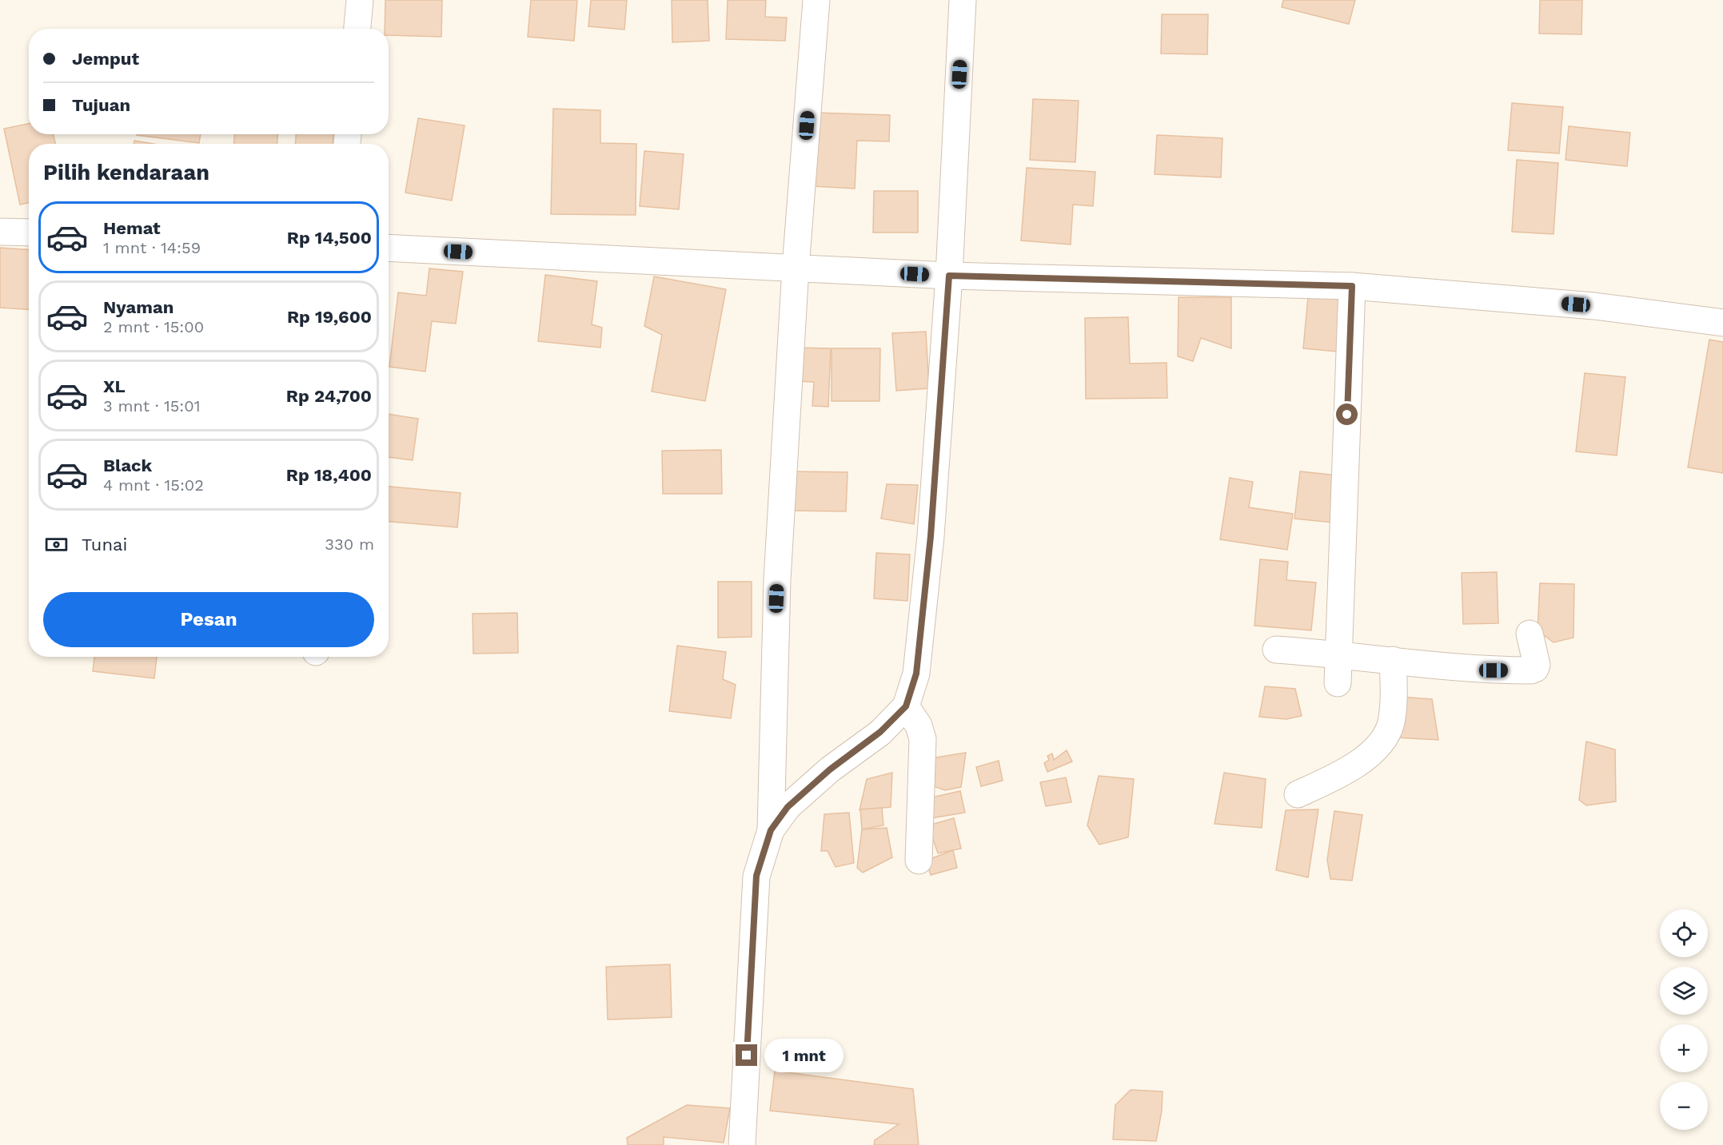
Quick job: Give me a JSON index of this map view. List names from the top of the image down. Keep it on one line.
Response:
{"page":{"banner":["Jemput","Tujuan"],"heading":"Pilih kendaraan","list":[{"name":"Hemat","note":"1 mnt · 14:59","value":"Rp 14,500"},{"name":"Nyaman","note":"2 mnt · 15:00","value":"Rp 19,600"},{"name":"XL","note":"3 mnt · 15:01","value":"Rp 24,700"},{"name":"Black","note":"4 mnt · 15:02","value":"Rp 18,400"}],"pay":["Tunai","330 m"],"buttons":"Pesan","map_buttons":["+","−"],"bubble":"1 mnt"}}
